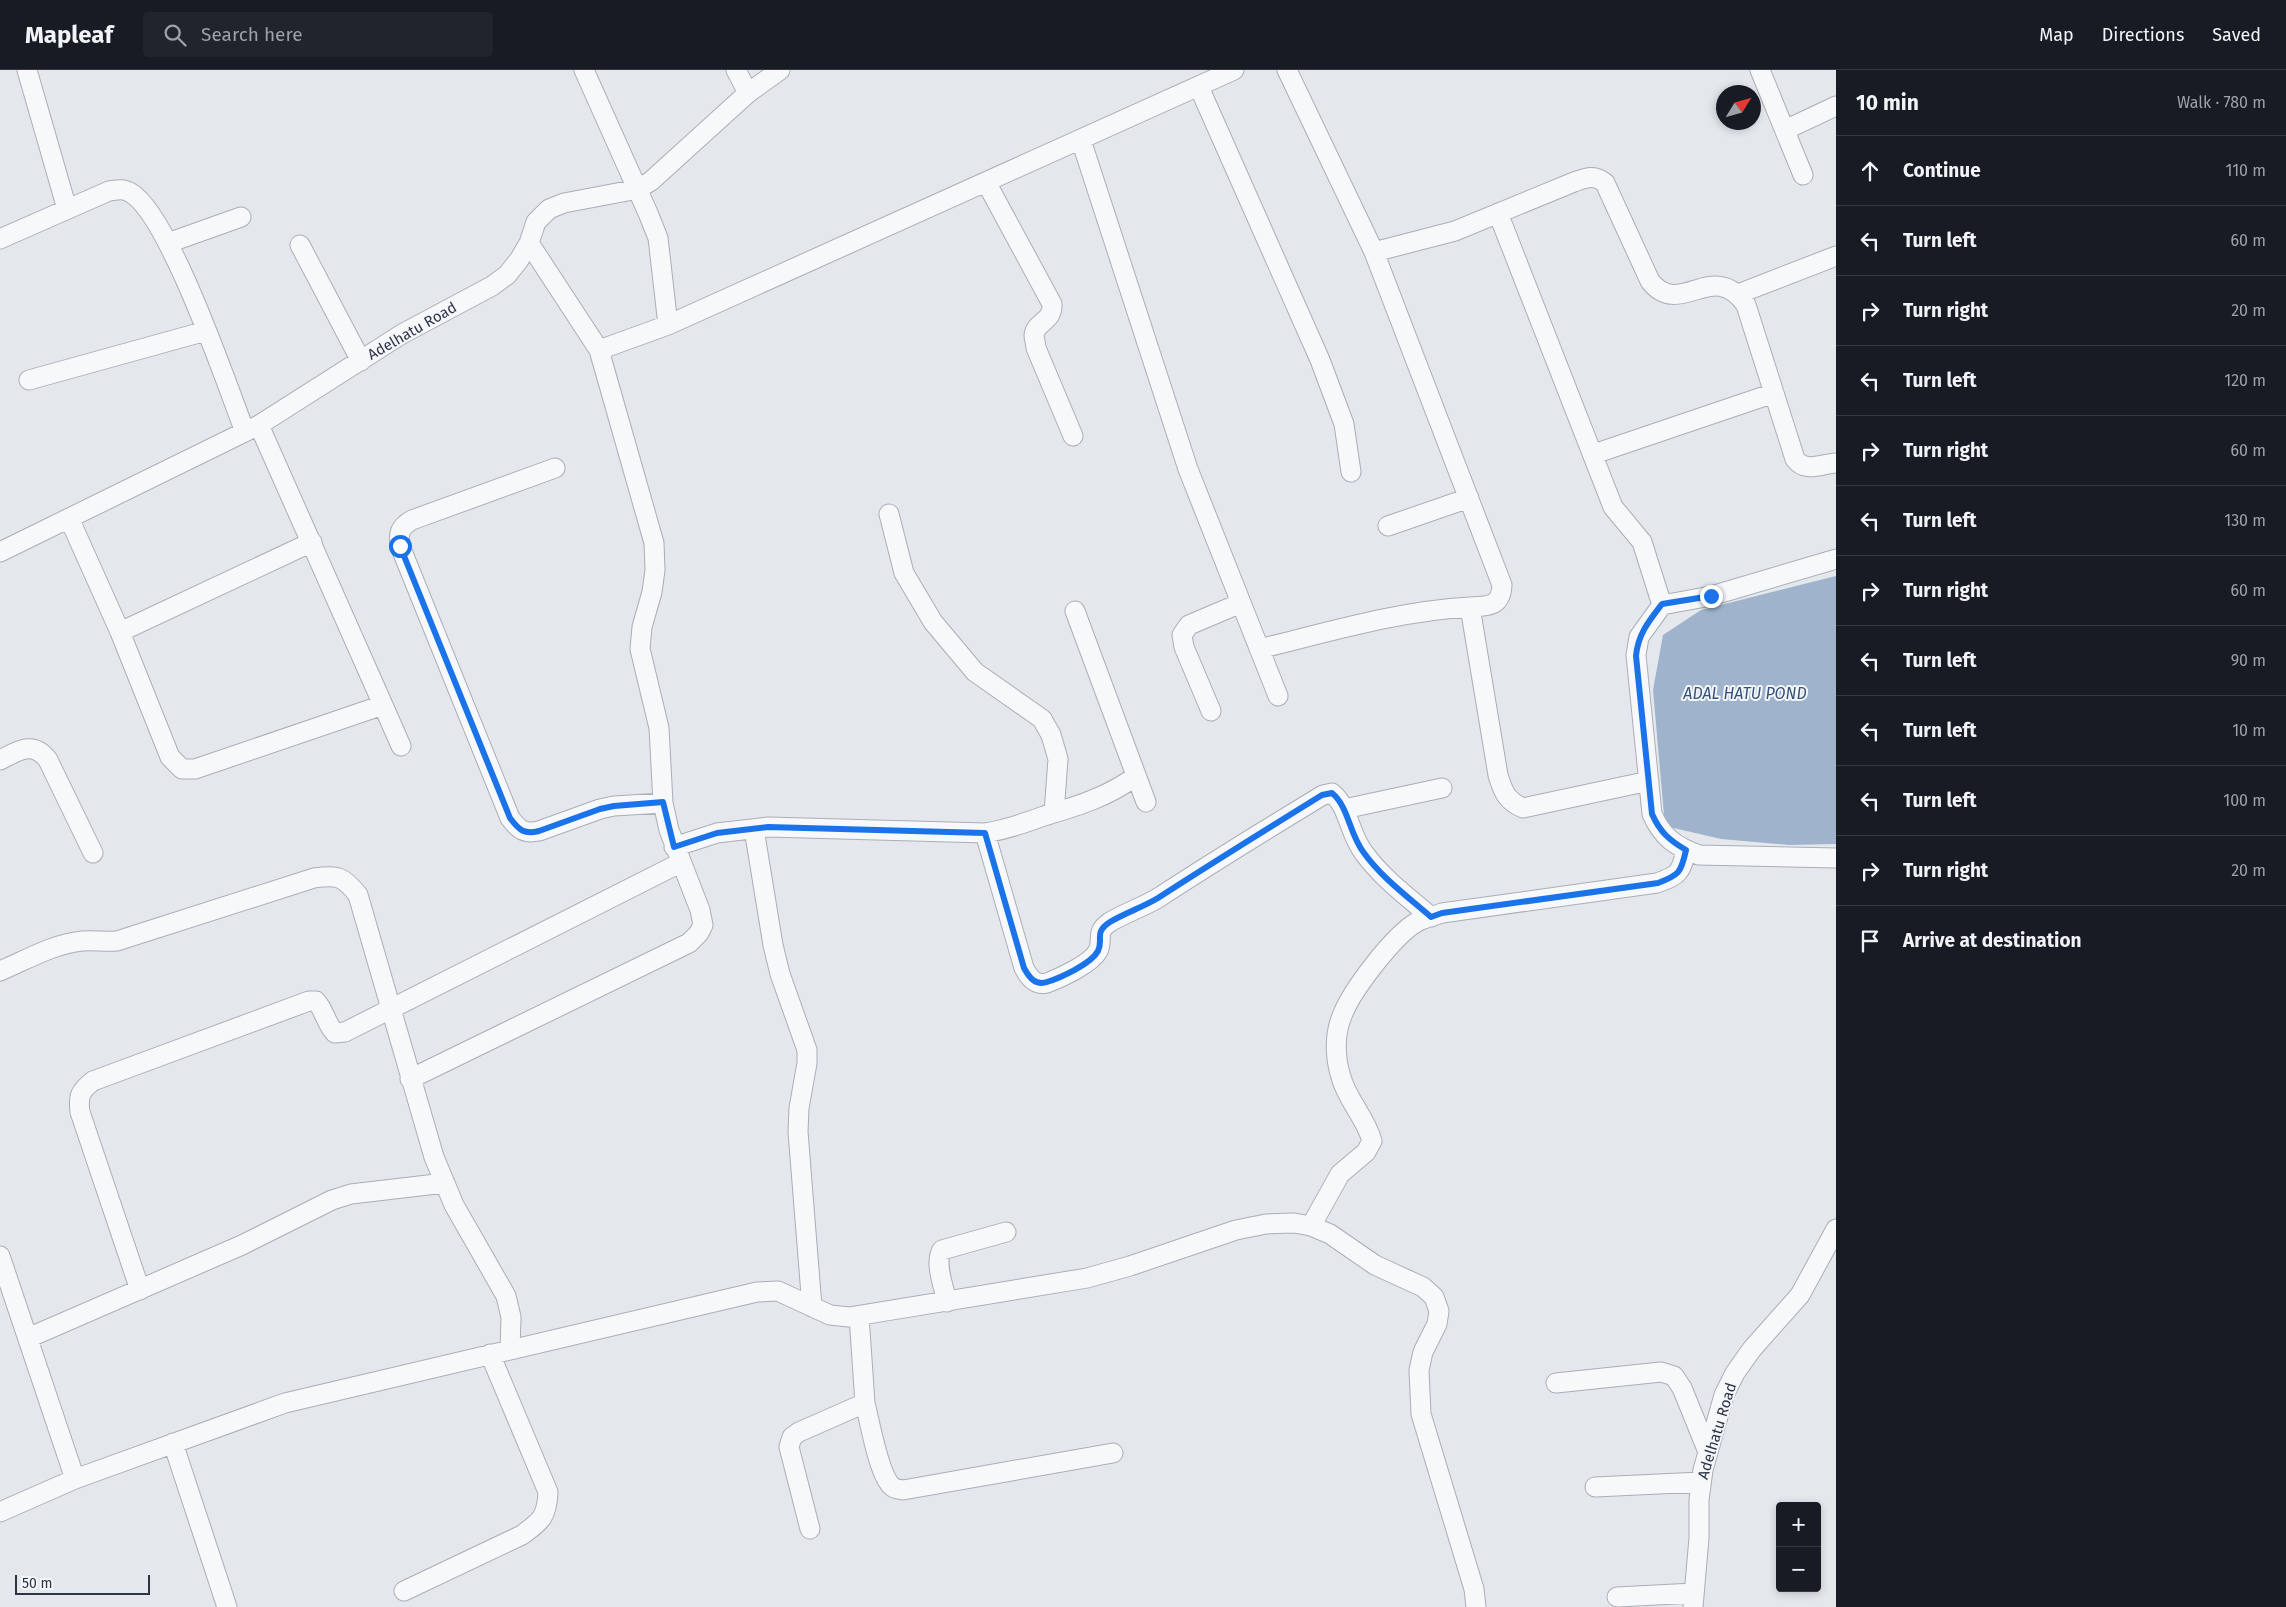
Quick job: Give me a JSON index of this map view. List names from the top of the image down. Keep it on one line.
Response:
{"streets":{"street":["Adelhatu Road"]},"water":["ADAL HATU POND"],"scale_bar":"50 m","north":"top right","page":{"header":"Mapleaf","search":"Search here","nav":["Map","Directions","Saved"],"heading":["10 min","Walk · 780 m"],"list":[["Continue","110 m"],["Turn left","60 m"],["Turn right","20 m"],["Turn left","120 m"],["Turn right","60 m"],["Turn left","130 m"],["Turn right","60 m"],["Turn left","90 m"],["Turn left","10 m"],["Turn left","100 m"],["Turn right","20 m"],"Arrive at destination"],"map_buttons":["+","−"],"scale":"50 m"}}
